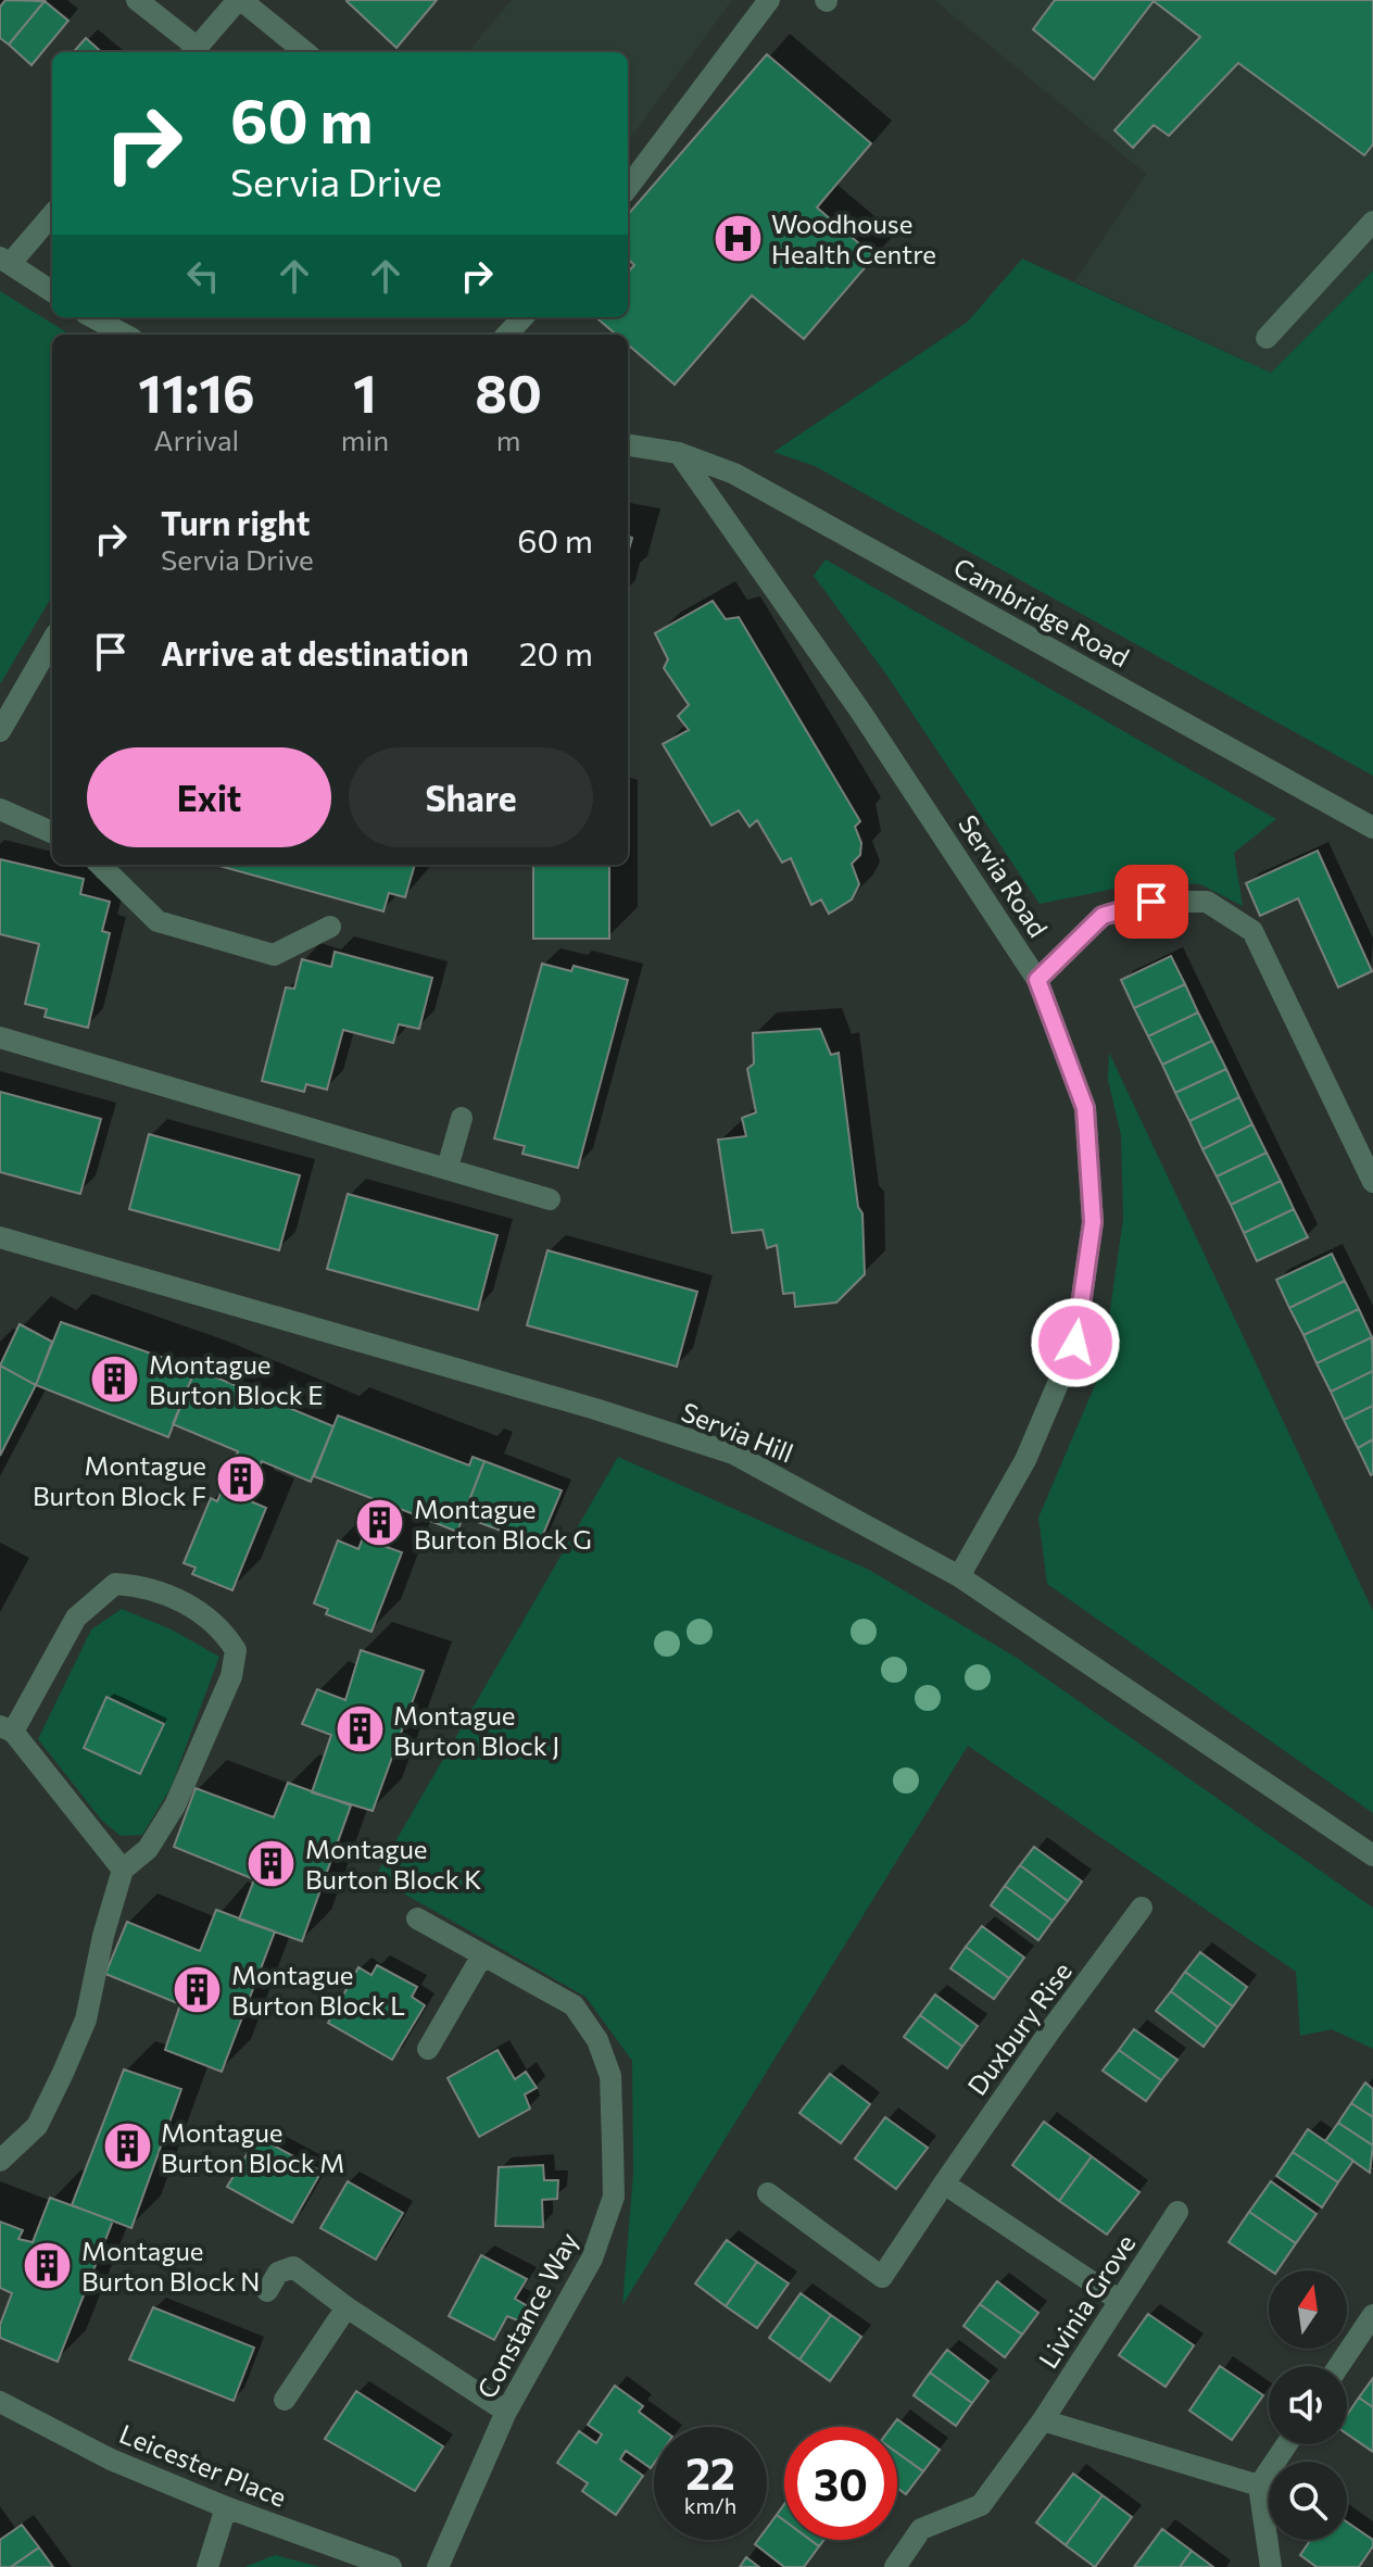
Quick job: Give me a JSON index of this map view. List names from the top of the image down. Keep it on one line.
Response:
{"streets":{"street":["Cambridge Road","Servia Road","Servia Hill","Duxbury Rise","Livinia Grove","Constance Way","Leicester Place"]},"crossings":[["Cambridge Road","Servia Road"],["Servia Road","Servia Hill"]],"places":{"hospital":["Woodhouse Health Centre"],"building":["Montague Burton Block E","Montague Burton Block F","Montague Burton Block G","Montague Burton Block J","Montague Burton Block K","Montague Burton Block L","Montague Burton Block M","Montague Burton Block N"]},"north":"top","page":{"turn":["60 m","Servia Drive"],"eta":["11:16","Arrival","1","min","80","m"],"list":[{"name":"Turn right","note":"Servia Drive","value":"60 m"},{"name":"Arrive at destination","value":"20 m"}],"buttons":["Exit","Share"],"speed":"22 km/h","limit":"30"}}
